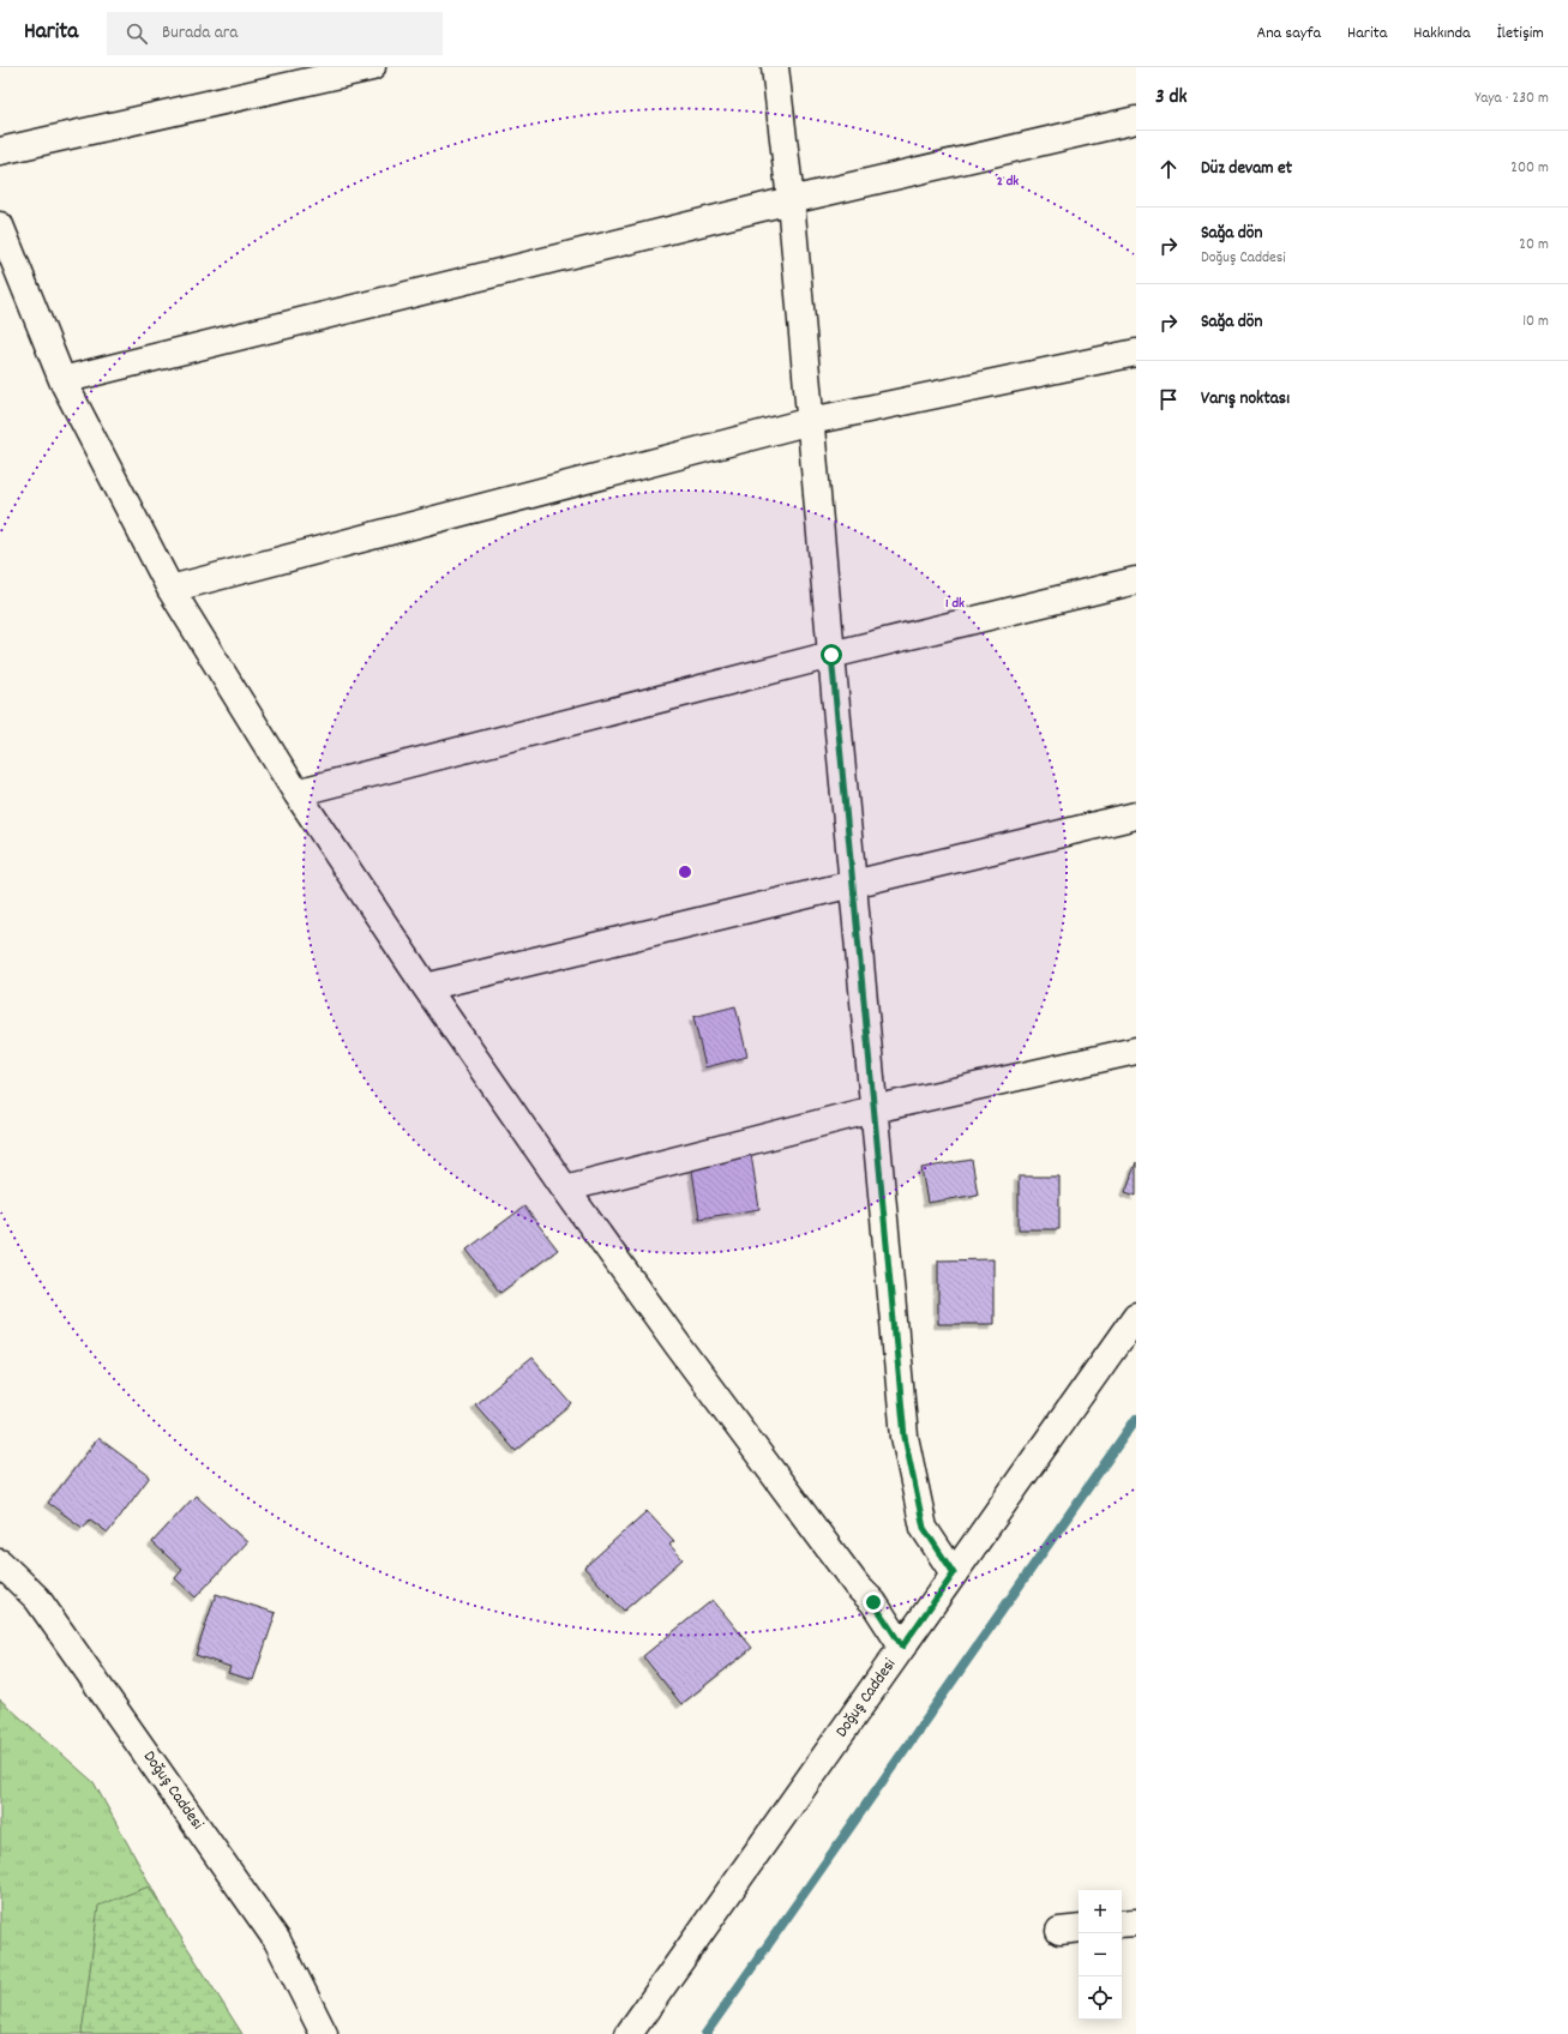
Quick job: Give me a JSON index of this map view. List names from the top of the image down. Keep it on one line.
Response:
{"streets":{"street":["Doğuş Caddesi"]},"page":{"header":"Harita","search":"Burada ara","nav":["Ana sayfa","Harita","Hakkında","İletişim"],"heading":["3 dk","Yaya · 230 m"],"list":[["Düz devam et","200 m"],["Sağa dön","Doğuş Caddesi","20 m"],["Sağa dön","10 m"],"Varış noktası"],"map_buttons":["+","−"]},"rings":["2 dk","1 dk"]}
